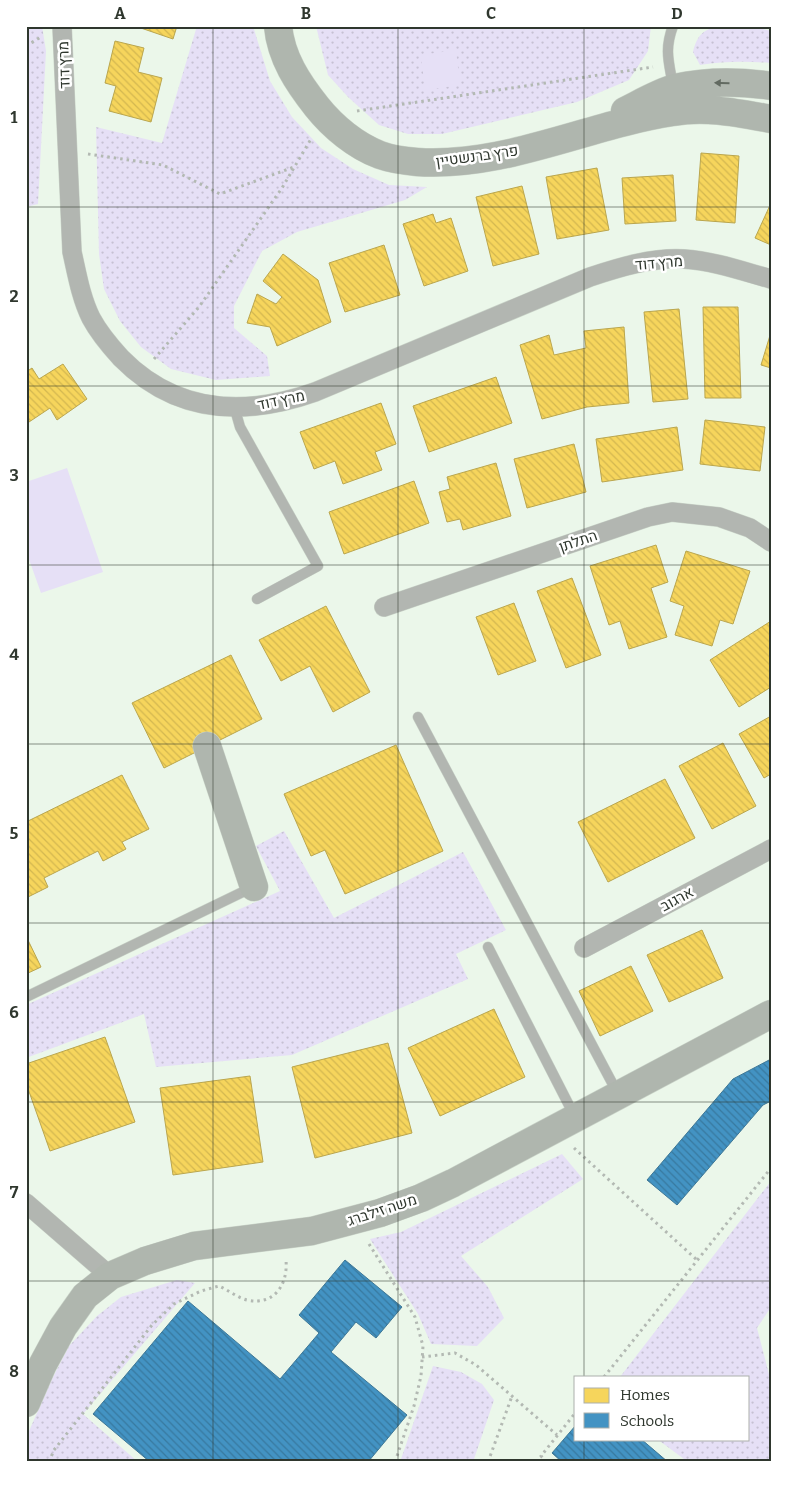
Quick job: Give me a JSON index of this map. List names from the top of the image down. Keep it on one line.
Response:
{"streets":{"street":["מרץ דוד","פרץ ברנשטיין","התלתן","ארגוב","משה זילברג"]},"legend":["Homes","Schools"],"grid":{"columns":["A","B","C","D"],"rows":["1","2","3","4","5","6","7","8"]}}
